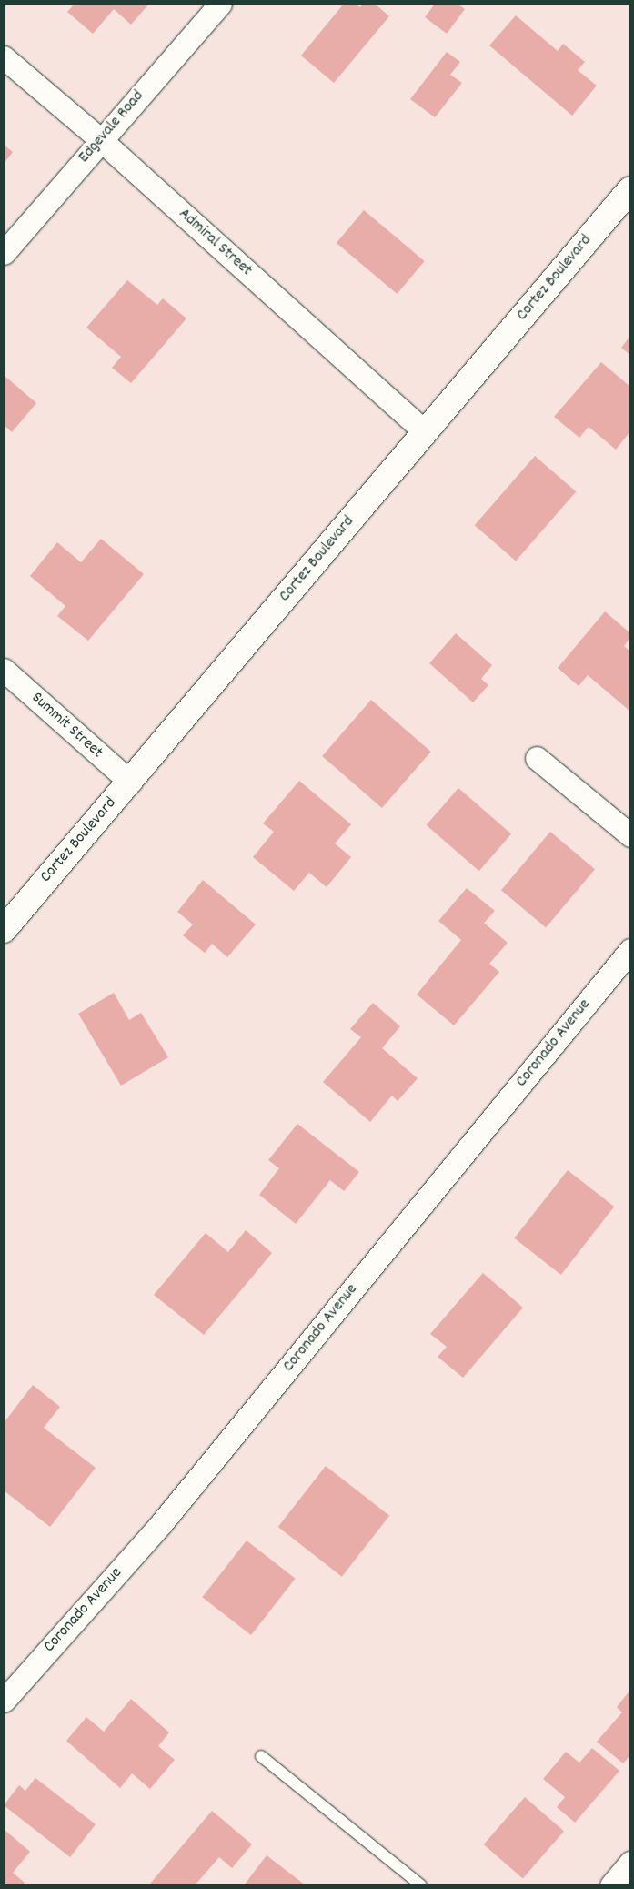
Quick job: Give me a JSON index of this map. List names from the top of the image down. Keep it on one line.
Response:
{"streets":{"street":["Edgevale Road","Admiral Street","Cortez Boulevard","Summit Street","Coronado Avenue"]},"crossings":[["Edgevale Road","Admiral Street"],["Admiral Street","Cortez Boulevard"],["Cortez Boulevard","Summit Street"]]}
